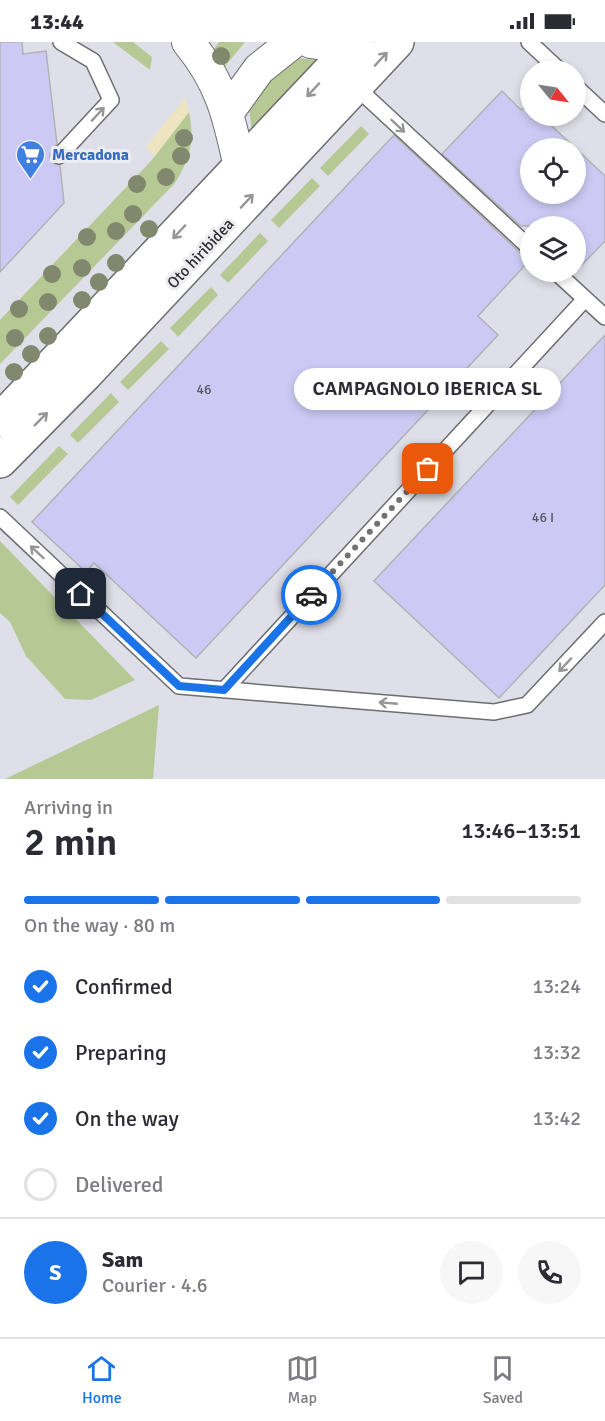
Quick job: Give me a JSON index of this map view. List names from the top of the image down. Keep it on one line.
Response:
{"streets":{"street":["Oto hiribidea"]},"places":{"supermarket":["Mercadona"],"other":["CAMPAGNOLO IBERICA SL"]},"house_numbers":["46","46 I"],"north":"bottom right","page":{"status":"13:44","bubble":"CAMPAGNOLO IBERICA SL","heading":["2 min","Arriving in","13:46–13:51"],"panel":["Sam","Courier · 4.6"],"bar":"On the way · 80 m","list":[["Confirmed","13:24"],["Preparing","13:32"],["On the way","13:42"],"Delivered"],"round":"S","tabs":["Home","Map","Saved"]}}
